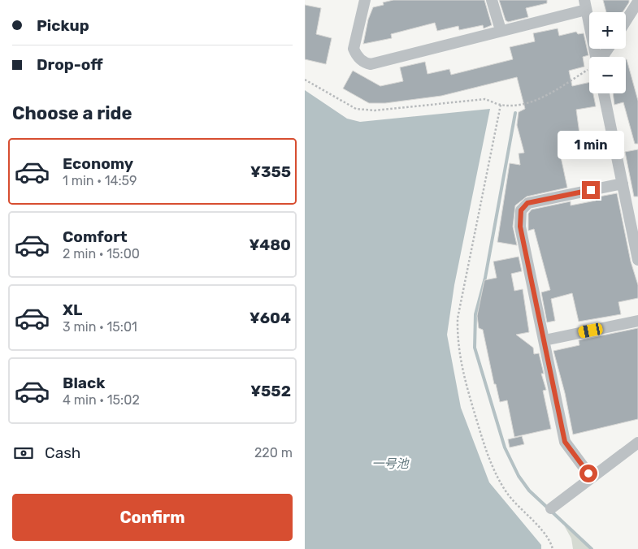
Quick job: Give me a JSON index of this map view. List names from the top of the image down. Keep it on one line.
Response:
{"water":["一号池"],"page":{"banner":["Pickup","Drop-off"],"map_buttons":["+","−"],"heading":"Choose a ride","bubble":"1 min","list":[{"name":"Economy","note":"1 min · 14:59","value":"¥355"},{"name":"Comfort","note":"2 min · 15:00","value":"¥480"},{"name":"XL","note":"3 min · 15:01","value":"¥604"},{"name":"Black","note":"4 min · 15:02","value":"¥552"}],"pay":["Cash","220 m"],"buttons":"Confirm"}}
